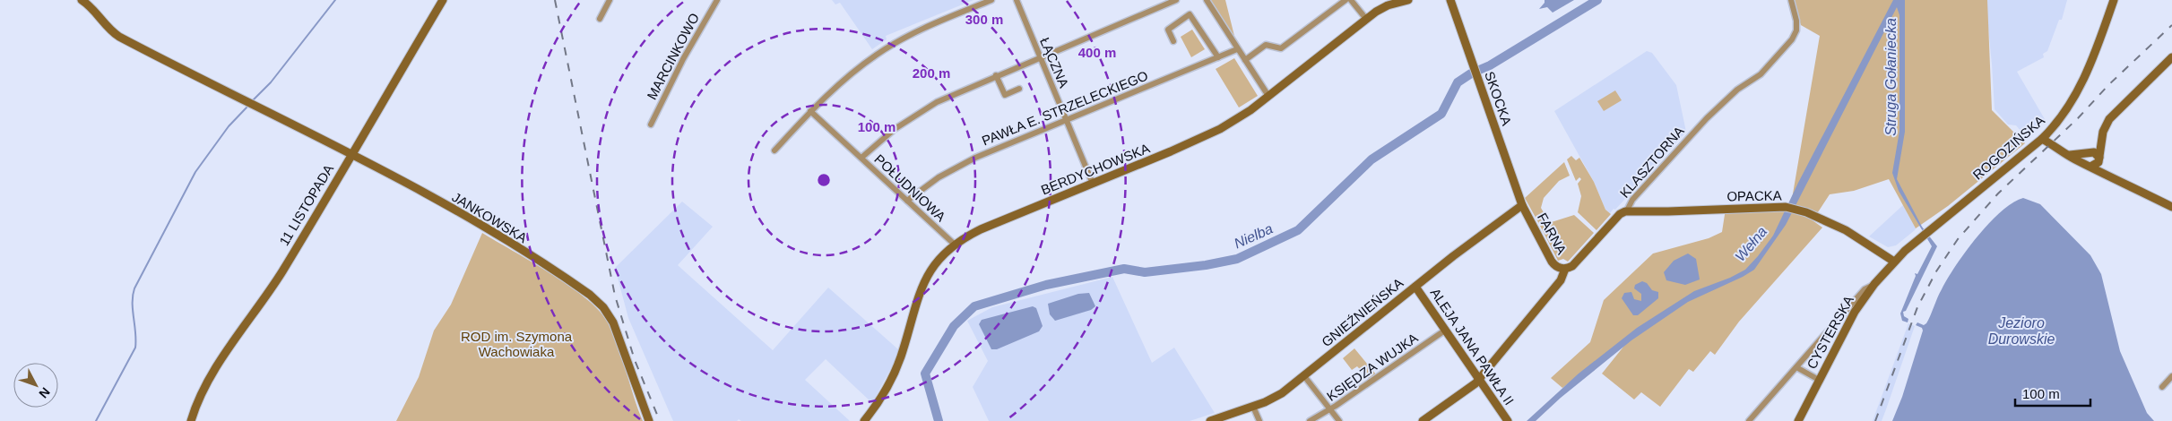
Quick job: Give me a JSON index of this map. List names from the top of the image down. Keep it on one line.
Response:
{"streets":{"street":["MARCINKOWO","ŁĄCZNA","SKOCKA","PAWŁA E. STRZELECKIEGO","ROGOZIŃSKA","KLASZTORNA","BERDYCHOWSKA","POŁUDNIOWA","OPACKA","11 LISTOPADA","JANKOWSKA","FARNA","GNIEŹNIEŃSKA","CYSTERSKA","ALEJA JANA PAWŁA II","KSIĘDZA WUJKA"]},"crossings":[["ŁĄCZNA","PAWŁA E. STRZELECKIEGO"],["ŁĄCZNA","BERDYCHOWSKA"],["SKOCKA","FARNA"],["SKOCKA","GNIEŹNIEŃSKA"],["PAWŁA E. STRZELECKIEGO","POŁUDNIOWA"],["ROGOZIŃSKA","OPACKA"],["ROGOZIŃSKA","CYSTERSKA"],["KLASZTORNA","OPACKA"],["KLASZTORNA","FARNA"],["KLASZTORNA","ALEJA JANA PAWŁA II"],["BERDYCHOWSKA","POŁUDNIOWA"],["OPACKA","CYSTERSKA"],["11 LISTOPADA","JANKOWSKA"],["FARNA","GNIEŹNIEŃSKA"],["GNIEŹNIEŃSKA","ALEJA JANA PAWŁA II"],["ALEJA JANA PAWŁA II","KSIĘDZA WUJKA"]],"water":["Struga Gołaniecka","Nielba","Wełna","Jezioro Durowskie"],"parks":["ROD im. Szymona Wachowiaka"],"scale_bar":"100 m","north":"bottom right","rings":["300 m","400 m","200 m","100 m"]}
